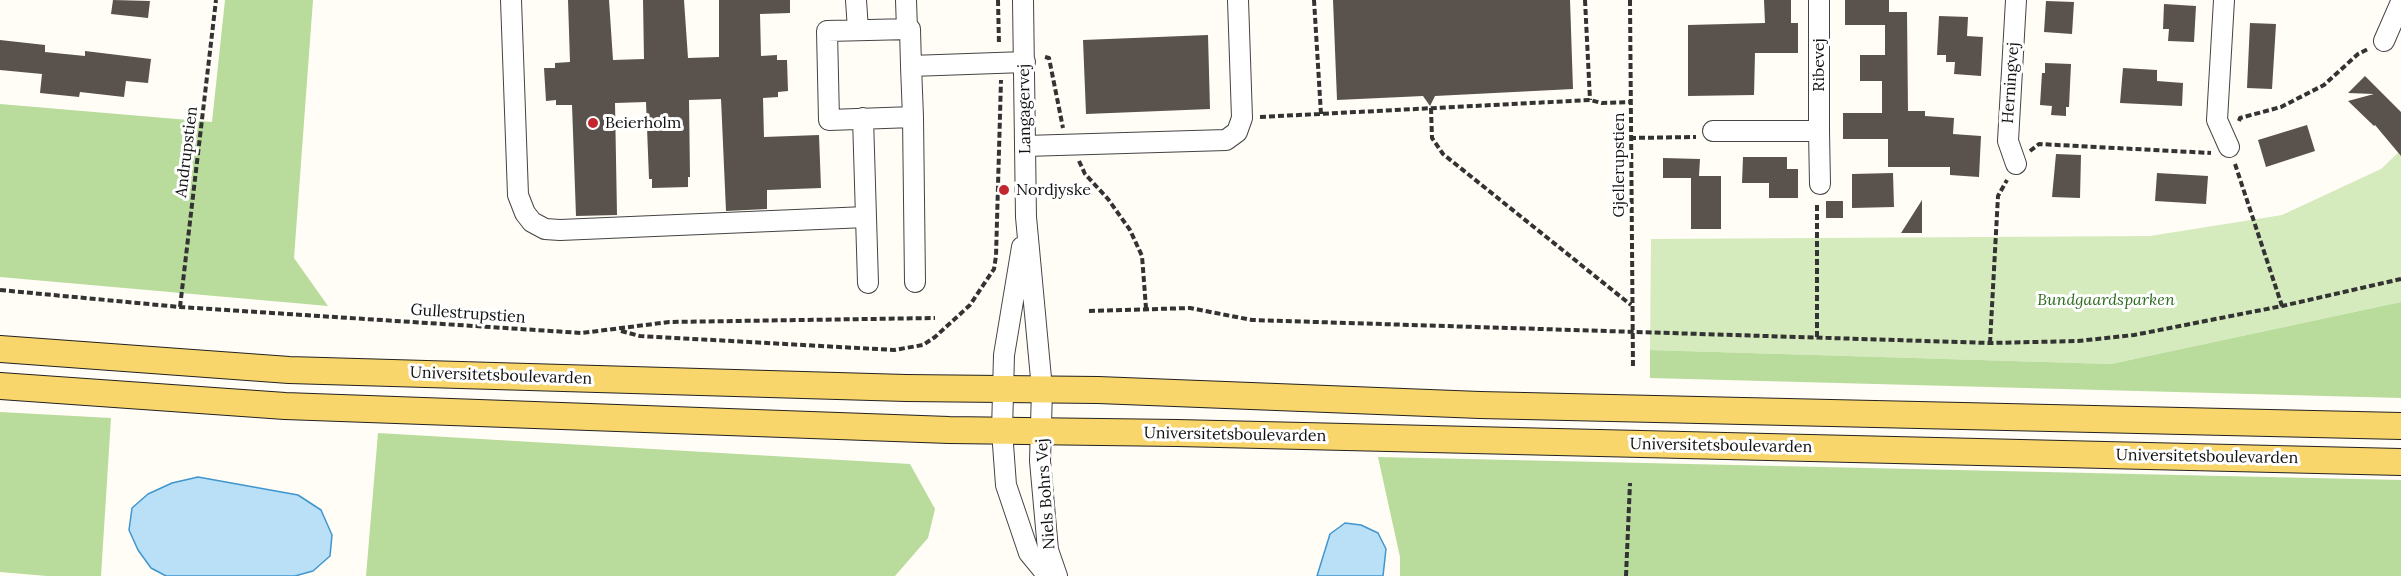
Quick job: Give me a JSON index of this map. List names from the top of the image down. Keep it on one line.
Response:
{"streets":{"main road":["Universitetsboulevarden"],"street":["Ribevej","Herningvej","Langagervej","Niels Bohrs Vej"],"path":["Andrupstien","Gjellerupstien","Gullestrupstien"]},"crossings":[["Langagervej","Universitetsboulevarden"],["Langagervej","Niels Bohrs Vej"],["Andrupstien","Gullestrupstien"],["Universitetsboulevarden","Niels Bohrs Vej"]],"parks":["Bundgaardsparken"],"places":["Beierholm","Nordjyske"]}
